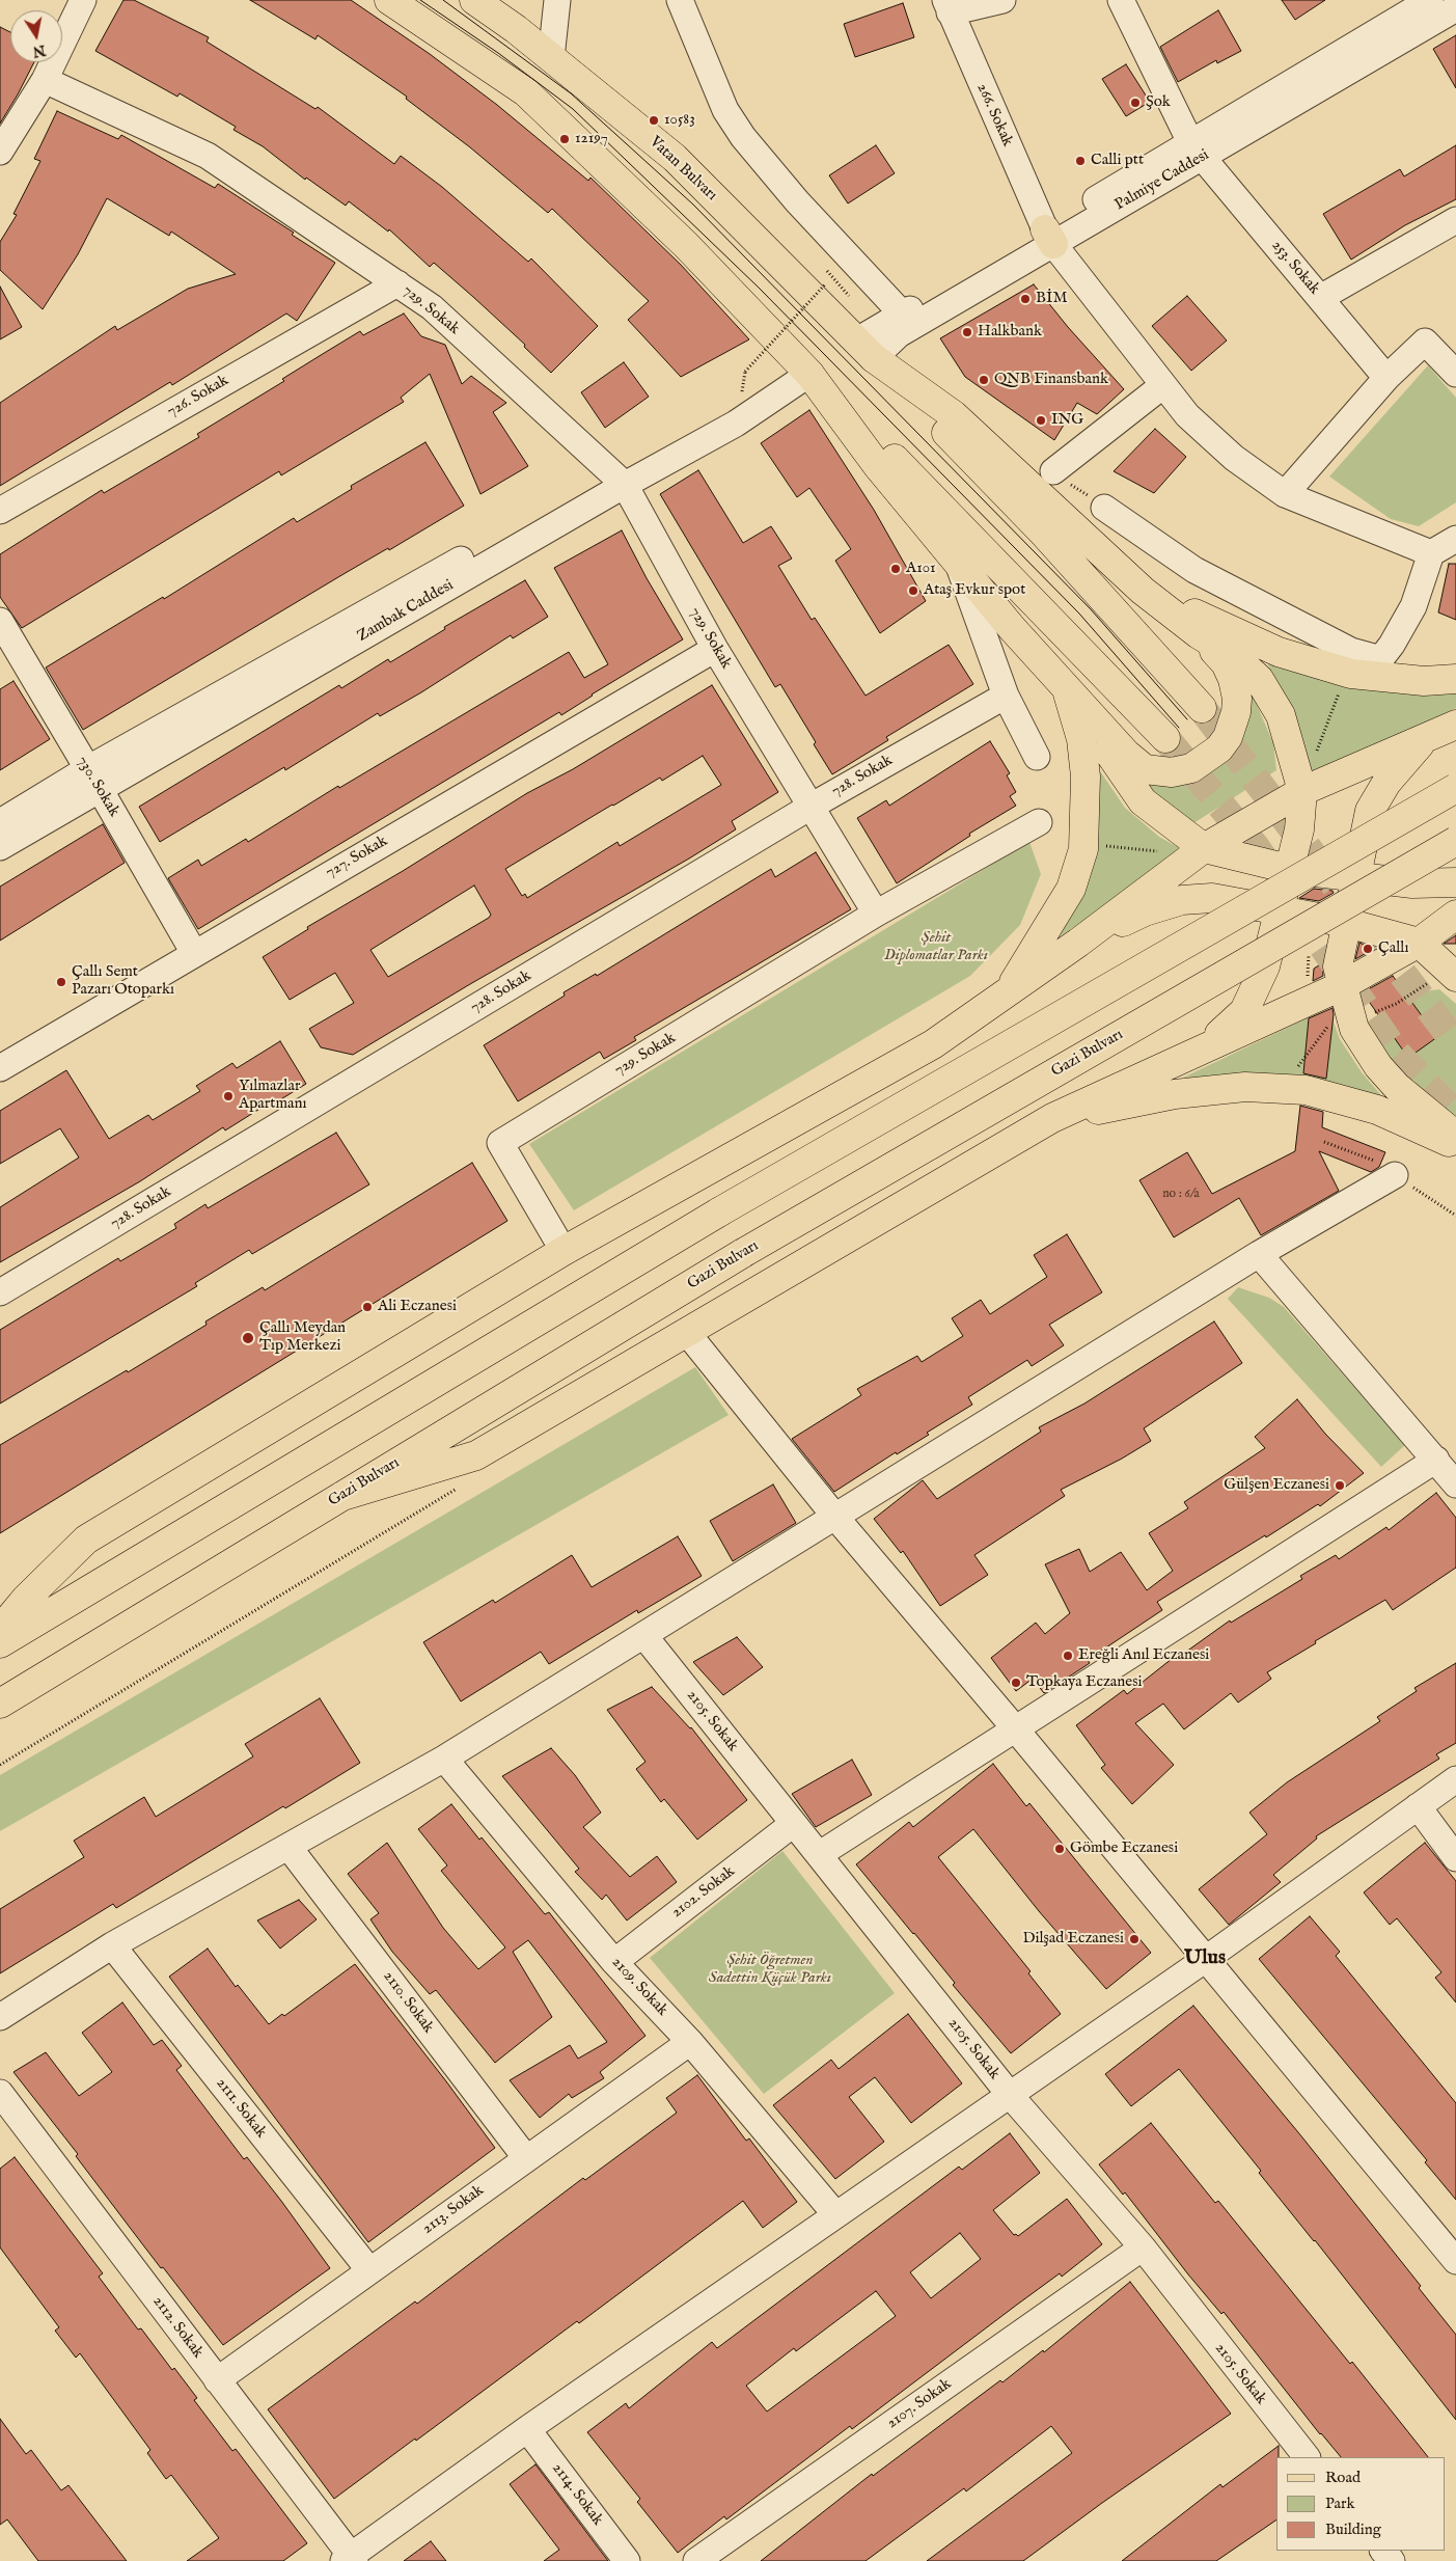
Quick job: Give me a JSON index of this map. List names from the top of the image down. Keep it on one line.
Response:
{"streets":{"main road":["Vatan Bulvarı","Gazi Bulvarı"],"street":["266. Sokak","Palmiye Caddesi","253. Sokak","729. Sokak","726. Sokak","Zambak Caddesi","728. Sokak","730. Sokak","727. Sokak","2105. Sokak","2102. Sokak","2109. Sokak","2110. Sokak","2111. Sokak","2113. Sokak","2112. Sokak","2107. Sokak","2114. Sokak"]},"crossings":[["266. Sokak","Palmiye Caddesi"],["Vatan Bulvarı","Palmiye Caddesi"],["Palmiye Caddesi","253. Sokak"],["729. Sokak","726. Sokak"],["729. Sokak","Zambak Caddesi"],["729. Sokak","728. Sokak"],["729. Sokak","727. Sokak"],["Zambak Caddesi","730. Sokak"],["730. Sokak","727. Sokak"],["2105. Sokak","2102. Sokak"],["2105. Sokak","2107. Sokak"],["2102. Sokak","2109. Sokak"],["2109. Sokak","2113. Sokak"],["2110. Sokak","2113. Sokak"],["2111. Sokak","2113. Sokak"],["2113. Sokak","2112. Sokak"]],"districts":["Ulus"],"parks":["Şehit Diplomatlar Parkı","Şehit Öğretmen Sadettin Küçük Parkı"],"places":["Şok","10583","12197","Calli ptt","BİM","Halkbank","QNB Finansbank","ING","A101","Ataş Evkur spot","Çallı","Çallı Semt Pazarı Otoparkı","Yılmazlar Apartmanı","Ali Eczanesi","Çallı Meydan Tıp Merkezi","Gülşen Eczanesi","Ereğli Anıl Eczanesi","Topkaya Eczanesi","Gömbe Eczanesi","Dilşad Eczanesi"],"house_numbers":["no : 6/a"],"legend":["Road","Park","Building"],"north":"bottom"}
